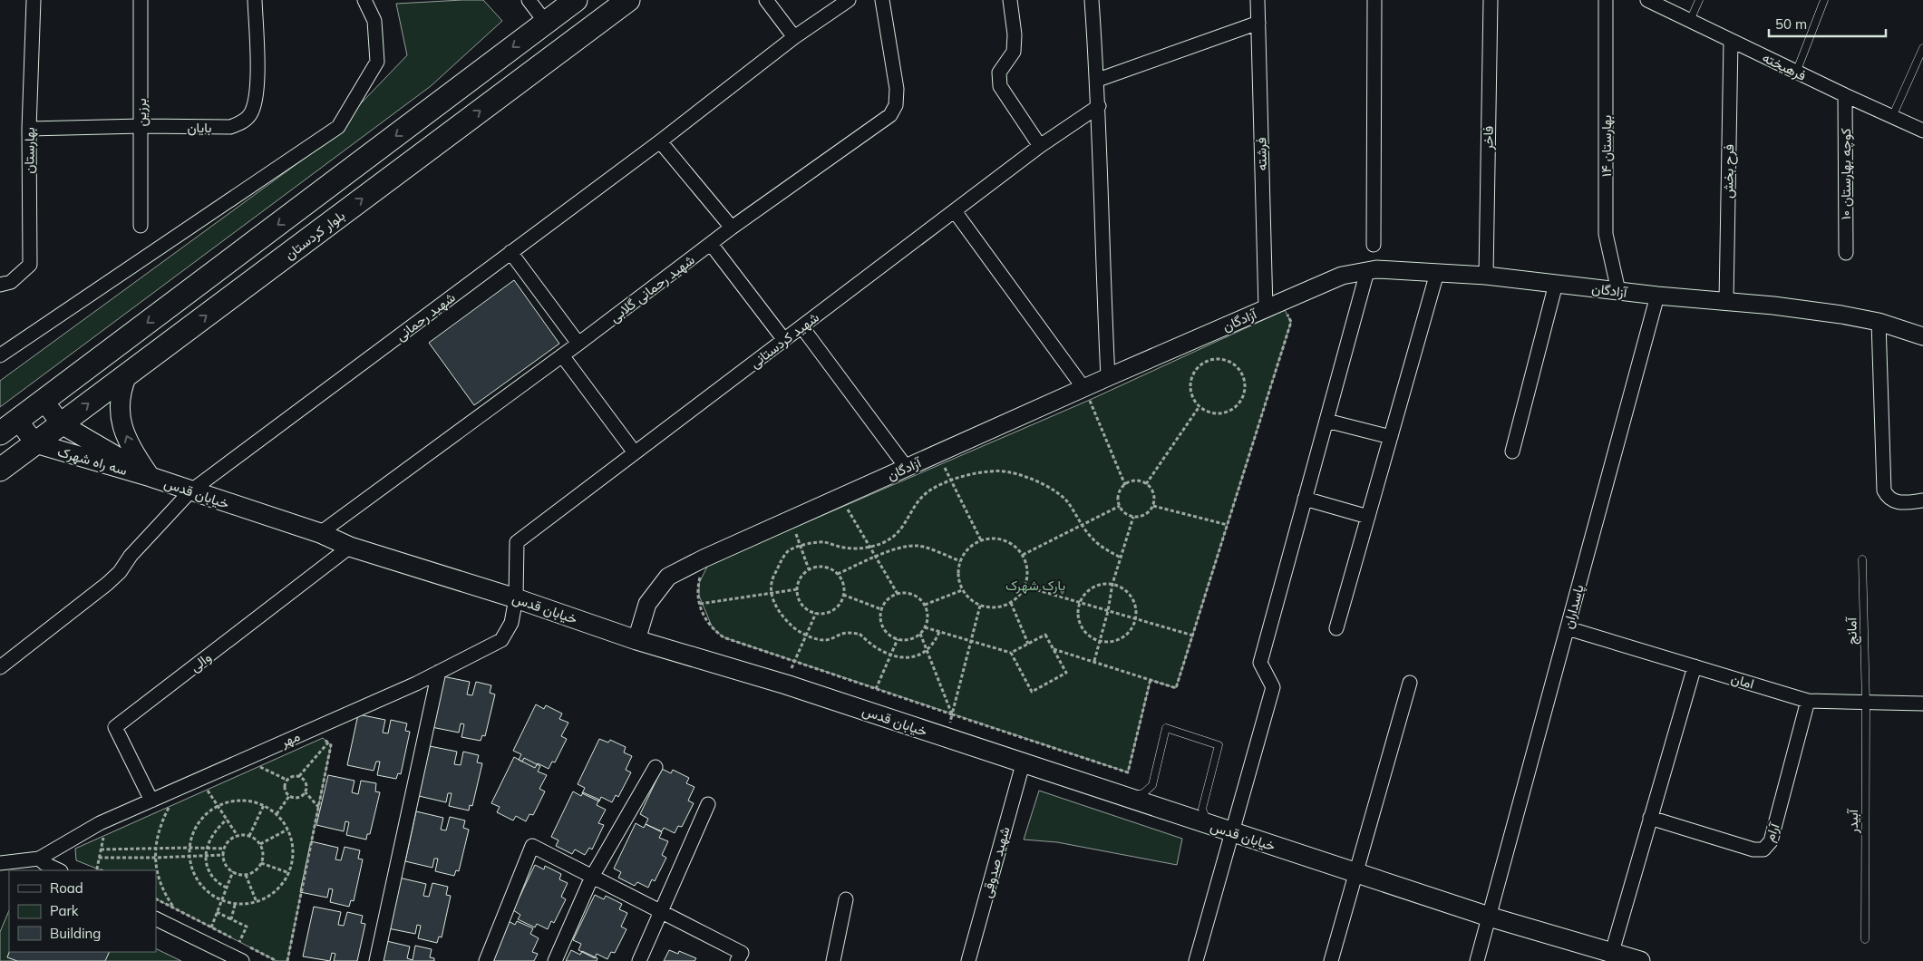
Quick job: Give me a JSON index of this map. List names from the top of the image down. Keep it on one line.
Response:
{"streets":{"main road":["بلوار کردستان","سه راه شهرک","خیابان قدس"],"street":["فرهیخته","برزین","بایان","فاخر","بهارستان ۱۴","بهارستان","فرشته","فرح بخش","کوچه بهارستان ۱۰","شهید رحمانی گلابی","آزادگان","شهید رحمانی","شهید کردستانی","پاسداران","والی","امان","مهر","آرام","شهید صدوقی"],"lane":["آمانج","آبیدر"]},"crossings":[["فرهیخته","فرح بخش"],["فرهیخته","کوچه بهارستان ۱۰"],["برزین","بایان"],["بایان","بهارستان"],["فاخر","آزادگان"],["بهارستان ۱۴","آزادگان"],["فرشته","آزادگان"],["فرح بخش","آزادگان"],["بلوار کردستان","سه راه شهرک"],["شهید رحمانی گلابی","خیابان قدس"],["آزادگان","خیابان قدس"],["آزادگان","پاسداران"],["شهید رحمانی","خیابان قدس"],["شهید کردستانی","خیابان قدس"],["شهید کردستانی","مهر"],["سه راه شهرک","خیابان قدس"],["خیابان قدس","پاسداران"],["خیابان قدس","والی"],["خیابان قدس","مهر"],["خیابان قدس","شهید صدوقی"],["پاسداران","امان"],["آمانج","امان"],["آمانج","آبیدر"],["والی","مهر"],["امان","آبیدر"],["امان","آرام"]],"parks":["پارک شهرک"],"legend":["Road","Park","Building"],"scale_bar":"50 m"}
